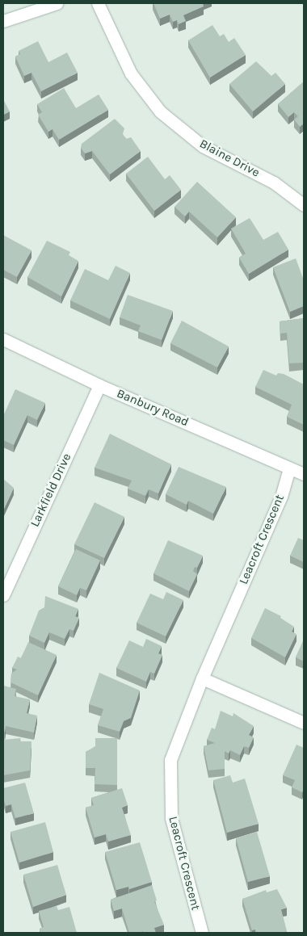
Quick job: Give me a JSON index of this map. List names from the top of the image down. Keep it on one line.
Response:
{"streets":{"street":["Blaine Drive","Banbury Road","Larkfield Drive","Leacroft Crescent"]},"crossings":[["Banbury Road","Larkfield Drive"],["Banbury Road","Leacroft Crescent"]]}
